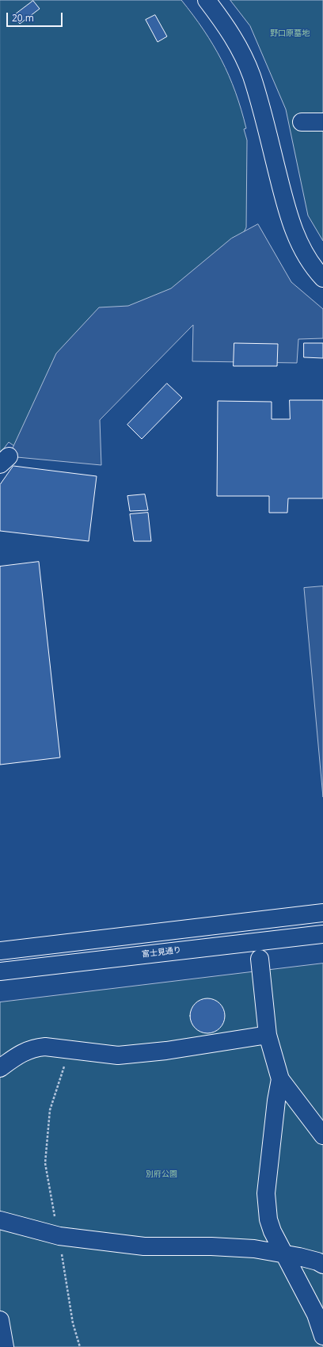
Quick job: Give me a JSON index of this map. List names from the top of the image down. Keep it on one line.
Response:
{"streets":{"street":["富士見通り"]},"parks":["野口原墓地","別府公園"],"scale_bar":"20 m"}
